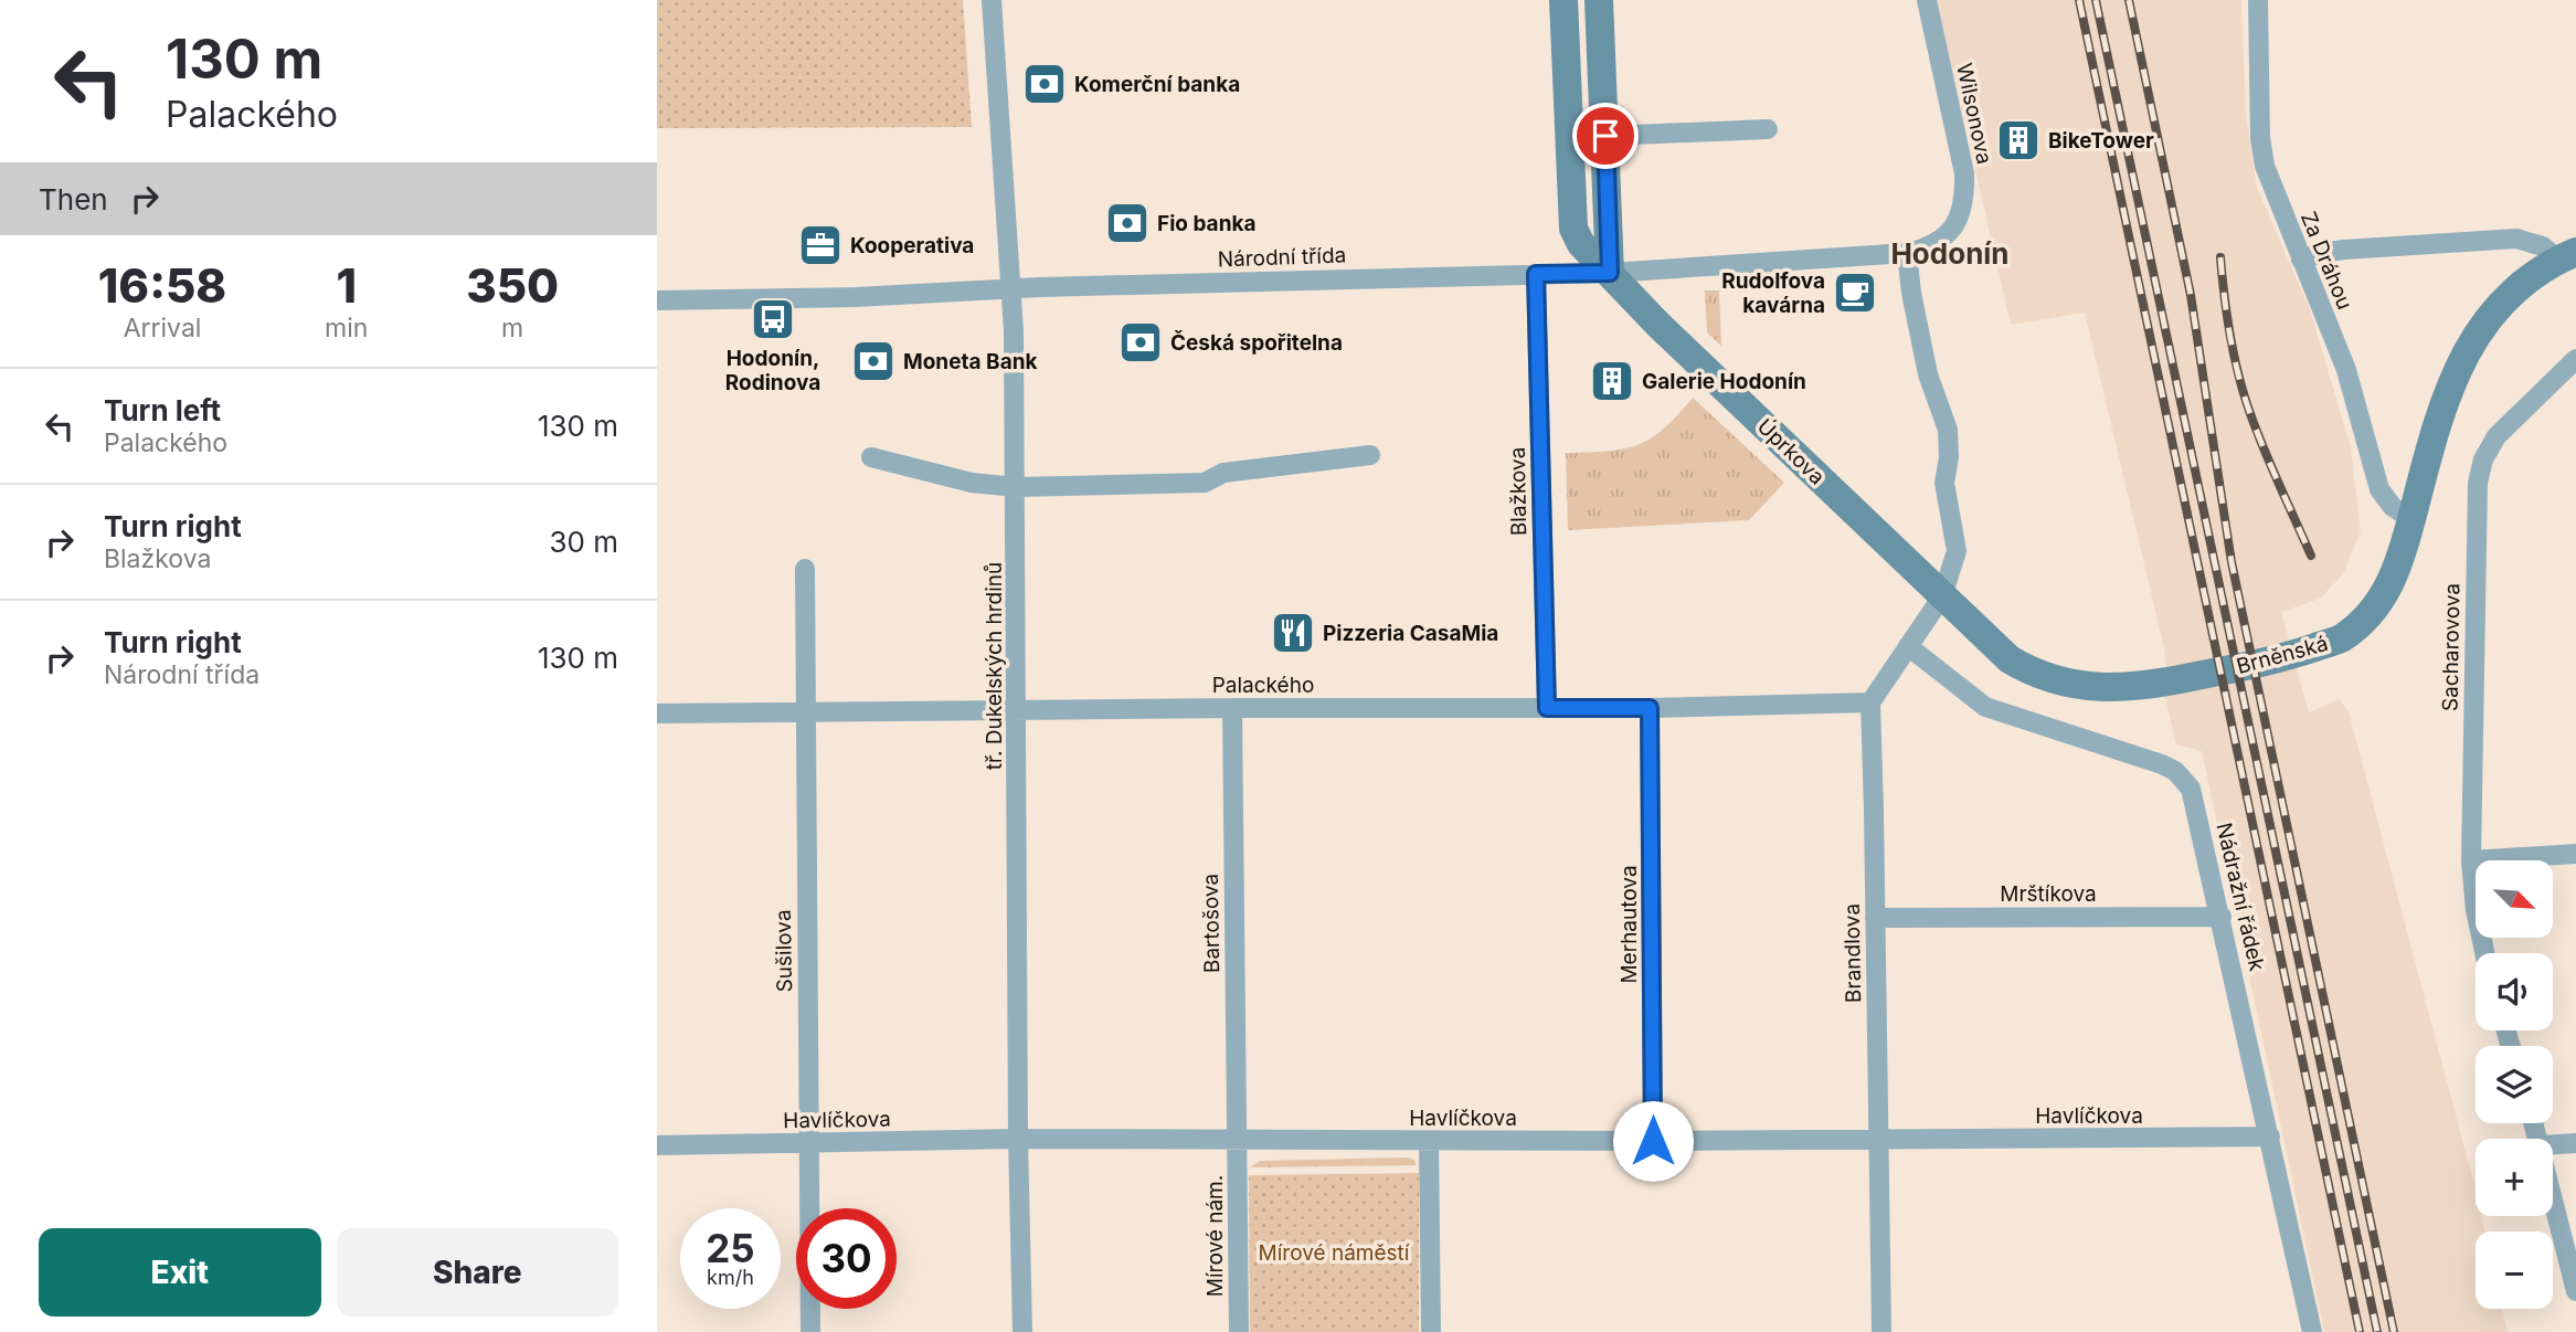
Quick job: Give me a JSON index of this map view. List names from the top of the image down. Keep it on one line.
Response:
{"streets":{"main road":["Úprkova","Brněnská"],"street":["Wilsonova","Národní třída","Za Dráhou","Blažkova","Sacharovova","tř. Dukelských hrdinů","Palackého","Mrštíkova","Nádražní řádek","Bartošova","Merhautova","Sušilova","Brandlova","Havlíčkova","Mírové nám."]},"crossings":[["Wilsonova","Národní třída"],["Národní třída","Úprkova"],["Národní třída","Blažkova"],["Národní třída","tř. Dukelských hrdinů"],["Za Dráhou","Brněnská"],["Úprkova","Brněnská"],["Blažkova","Palackého"],["tř. Dukelských hrdinů","Palackého"],["tř. Dukelských hrdinů","Havlíčkova"],["Palackého","Bartošova"],["Palackého","Merhautova"],["Palackého","Sušilova"],["Palackého","Brandlova"],["Mrštíkova","Nádražní řádek"],["Mrštíkova","Brandlova"],["Nádražní řádek","Havlíčkova"],["Bartošova","Havlíčkova"],["Bartošova","Mírové nám."],["Merhautova","Havlíčkova"],["Sušilova","Havlíčkova"],["Brandlova","Havlíčkova"],["Havlíčkova","Mírové nám."]],"districts":["Hodonín"],"parks":["Mírové náměstí"],"places":{"bank":["Komerční banka","Fio banka","Česká spořitelna","Moneta Bank"],"building":["BikeTower","Galerie Hodonín"],"office":["Kooperativa"],"cafe":["Rudolfova kavárna"],"bus stop":["Hodonín, Rodinova"],"restaurant":["Pizzeria CasaMia"]},"north":"bottom right","page":{"turn":["130 m","Palackého"],"then":"Then","eta":["16:58","Arrival","1","min","350","m"],"list":[{"name":"Turn left","note":"Palackého","value":"130 m"},{"name":"Turn right","note":"Blažkova","value":"30 m"},{"name":"Turn right","note":"Národní třída","value":"130 m"}],"map_buttons":["+","−"],"speed":"25 km/h","limit":"30","buttons":["Exit","Share"]}}
